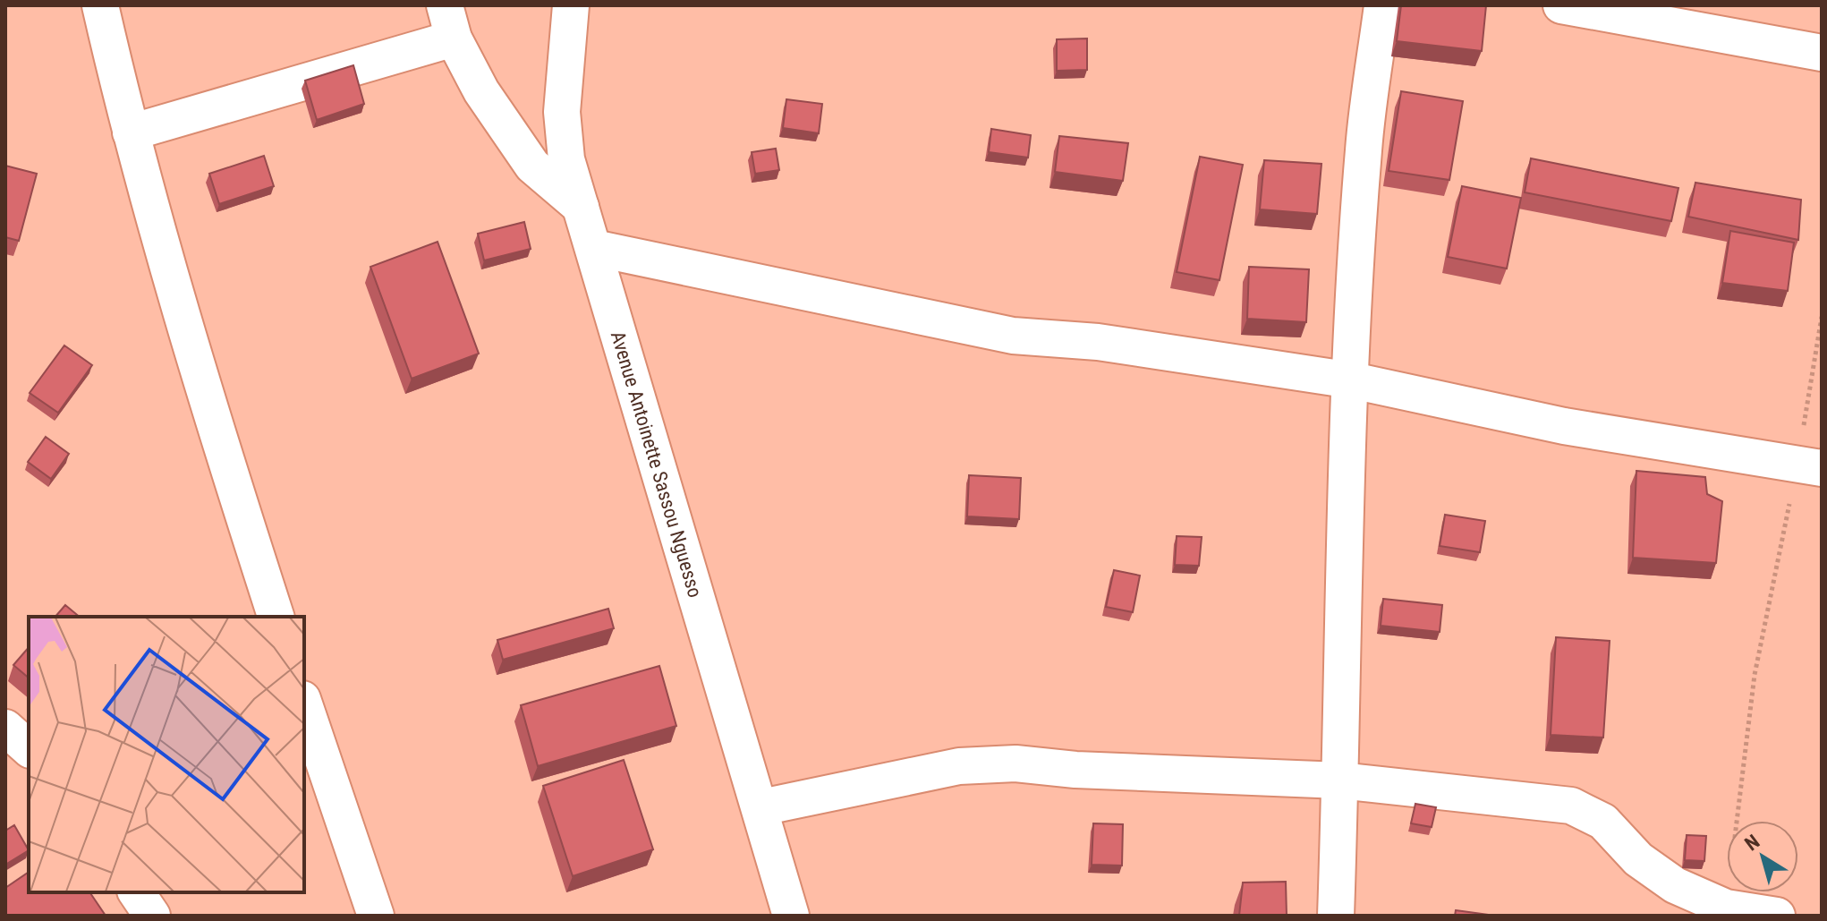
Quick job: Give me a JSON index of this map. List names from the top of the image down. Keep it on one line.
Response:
{"streets":{"street":["Avenue Antoinette Sassou Nguesso"]},"north":"top left"}
